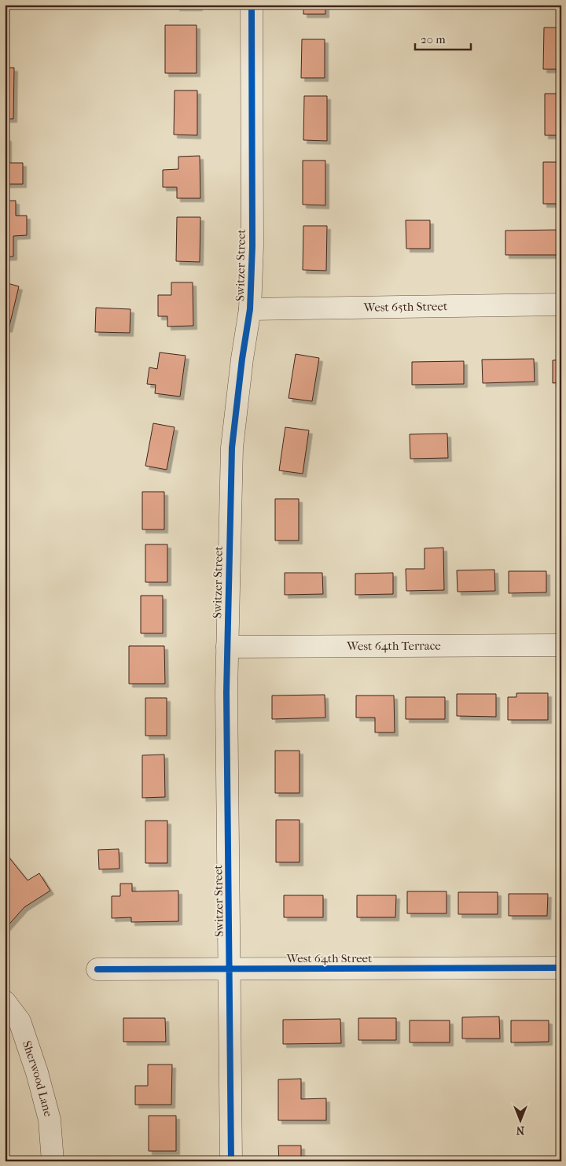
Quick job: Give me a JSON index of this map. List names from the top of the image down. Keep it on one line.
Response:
{"streets":{"street":["Switzer Street","West 65th Street","West 64th Terrace","West 64th Street","Sherwood Lane"]},"crossings":[["Switzer Street","West 65th Street"],["Switzer Street","West 64th Terrace"],["Switzer Street","West 64th Street"]],"scale_bar":"20 m","north":"bottom"}
